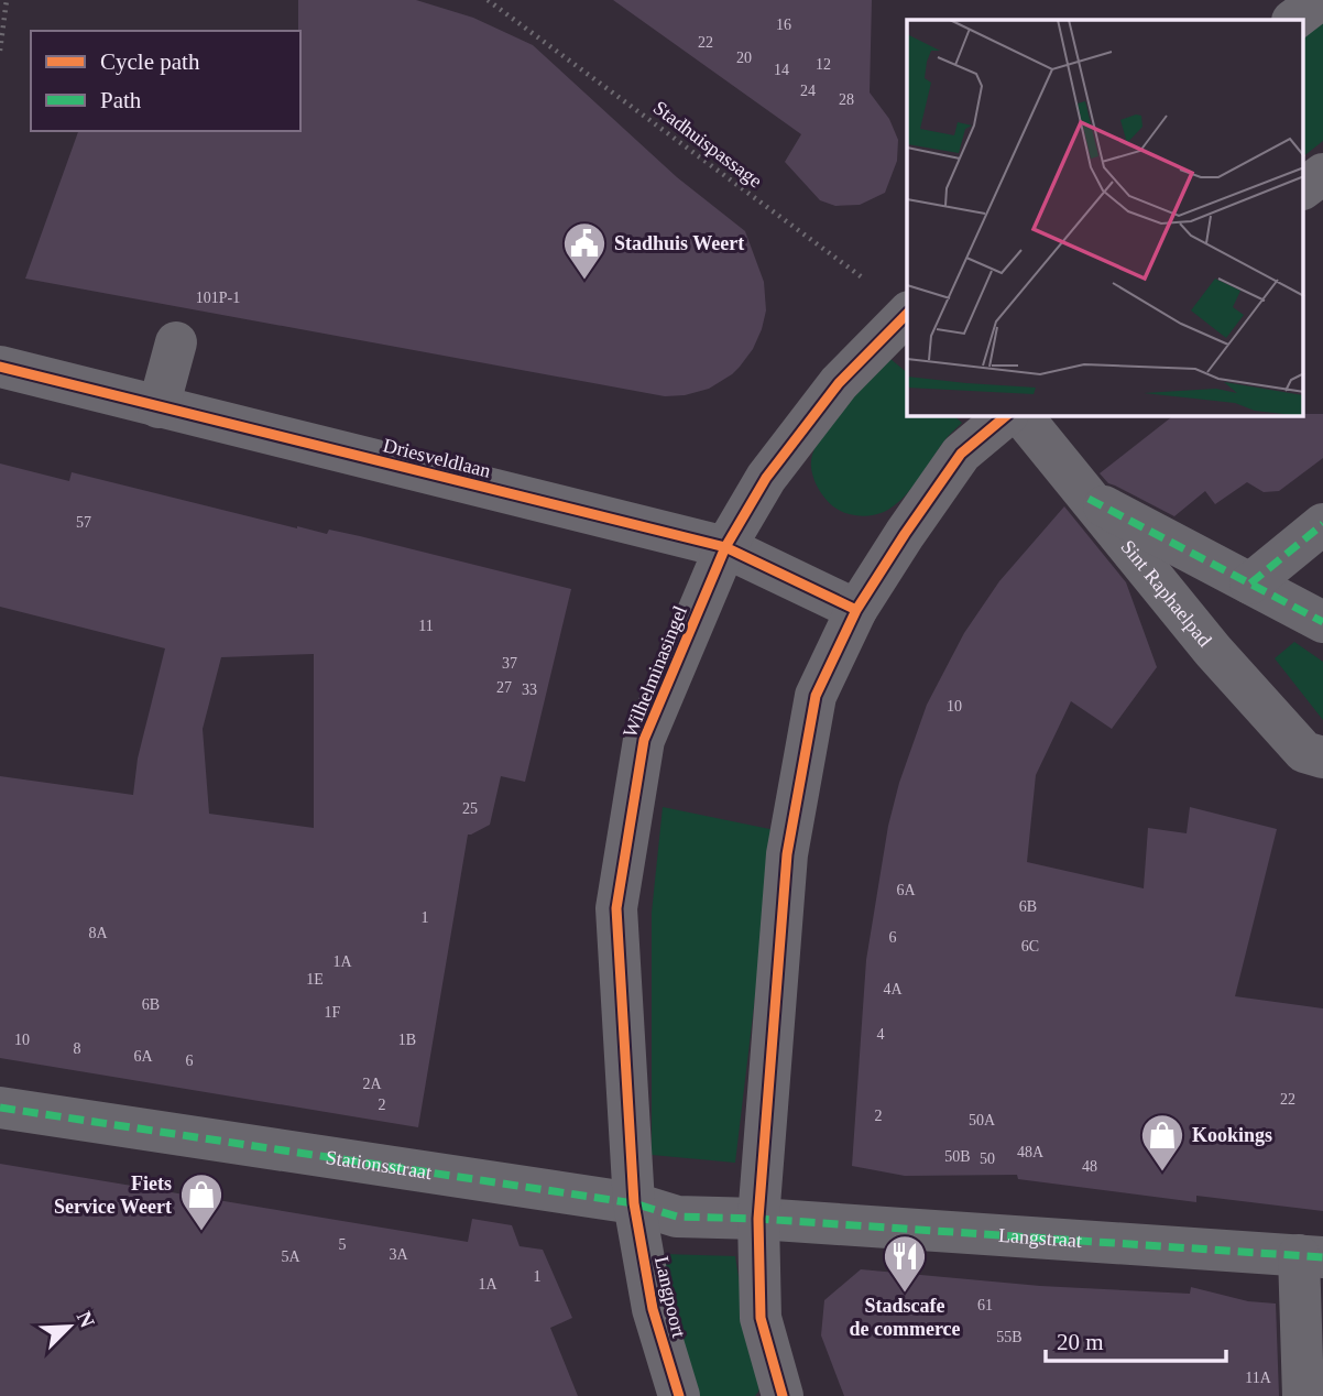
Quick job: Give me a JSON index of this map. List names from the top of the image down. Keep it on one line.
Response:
{"streets":{"street":["Driesveldlaan","Sint Raphaelpad","Wilhelminasingel","Stationsstraat","Langstraat","Langpoort"],"path":["Stadhuispassage"]},"crossings":[["Driesveldlaan","Wilhelminasingel"],["Wilhelminasingel","Stationsstraat"],["Wilhelminasingel","Langpoort"],["Stationsstraat","Langstraat"],["Stationsstraat","Langpoort"]],"places":{"public building":["Stadhuis Weert"],"shop":["Kookings","Fiets Service Weert"],"restaurant":["Stadscafe de commerce"]},"house_numbers":["16","22","20","12","14","24","28","101P-1","57","11","37","27","33","10","25","6A","6B","1","8A","6","6C","1A","1E","4A","6B","1F","4","10","1B","8","6A","6","2A","22","2","2","50A","48A","50B","50","48","5","3A","5A","1","1A","61","55B","11A"],"legend":["Cycle path","Path"],"scale_bar":"20 m","north":"top right"}
